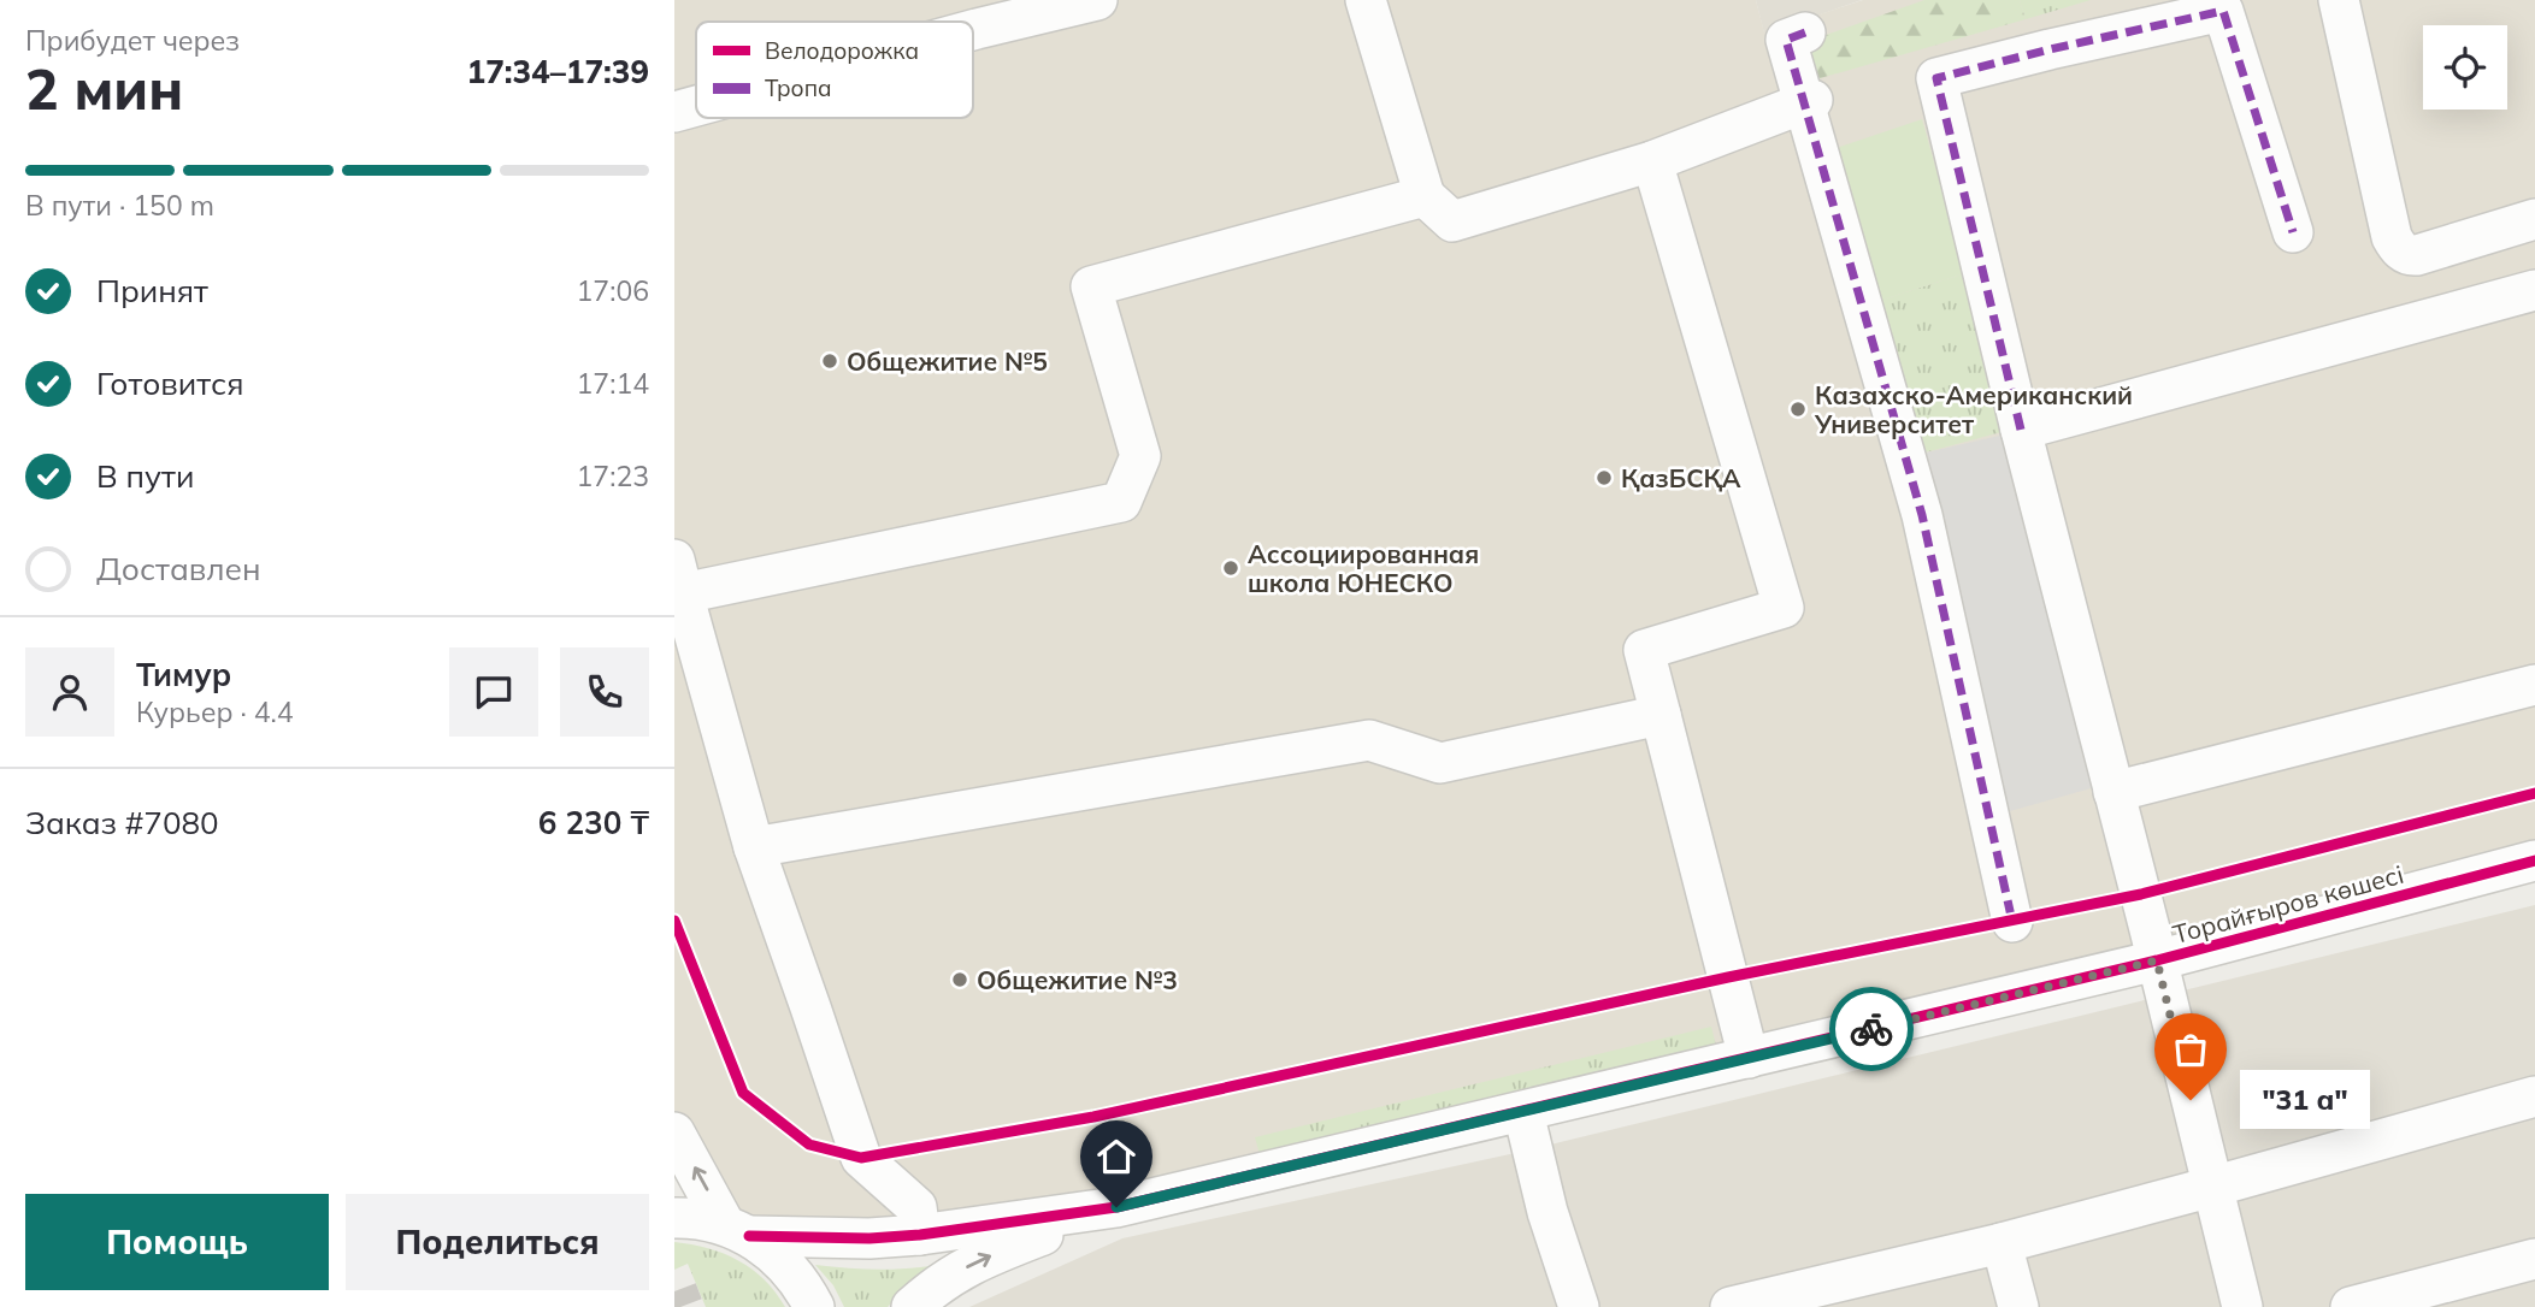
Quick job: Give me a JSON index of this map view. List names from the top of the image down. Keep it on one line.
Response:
{"streets":{"street":["Торайғыров көшесі"]},"places":["Общежитие №5","Казахско-Американский Университет","ҚазБСҚА","Ассоциированная школа ЮНЕСКО","Общежитие №3","\"31 а\""],"legend":["Велодорожка","Тропа"],"page":{"heading":["2 мин","Прибудет через","17:34–17:39"],"panel":["Тимур","Курьер · 4.4","Заказ #7080","6 230 ₸"],"bar":"В пути · 150 m","list":[["Принят","17:06"],["Готовится","17:14"],["В пути","17:23"],"Доставлен"],"bubble":"\"31 а\"","buttons":["Помощь","Поделиться"]}}
